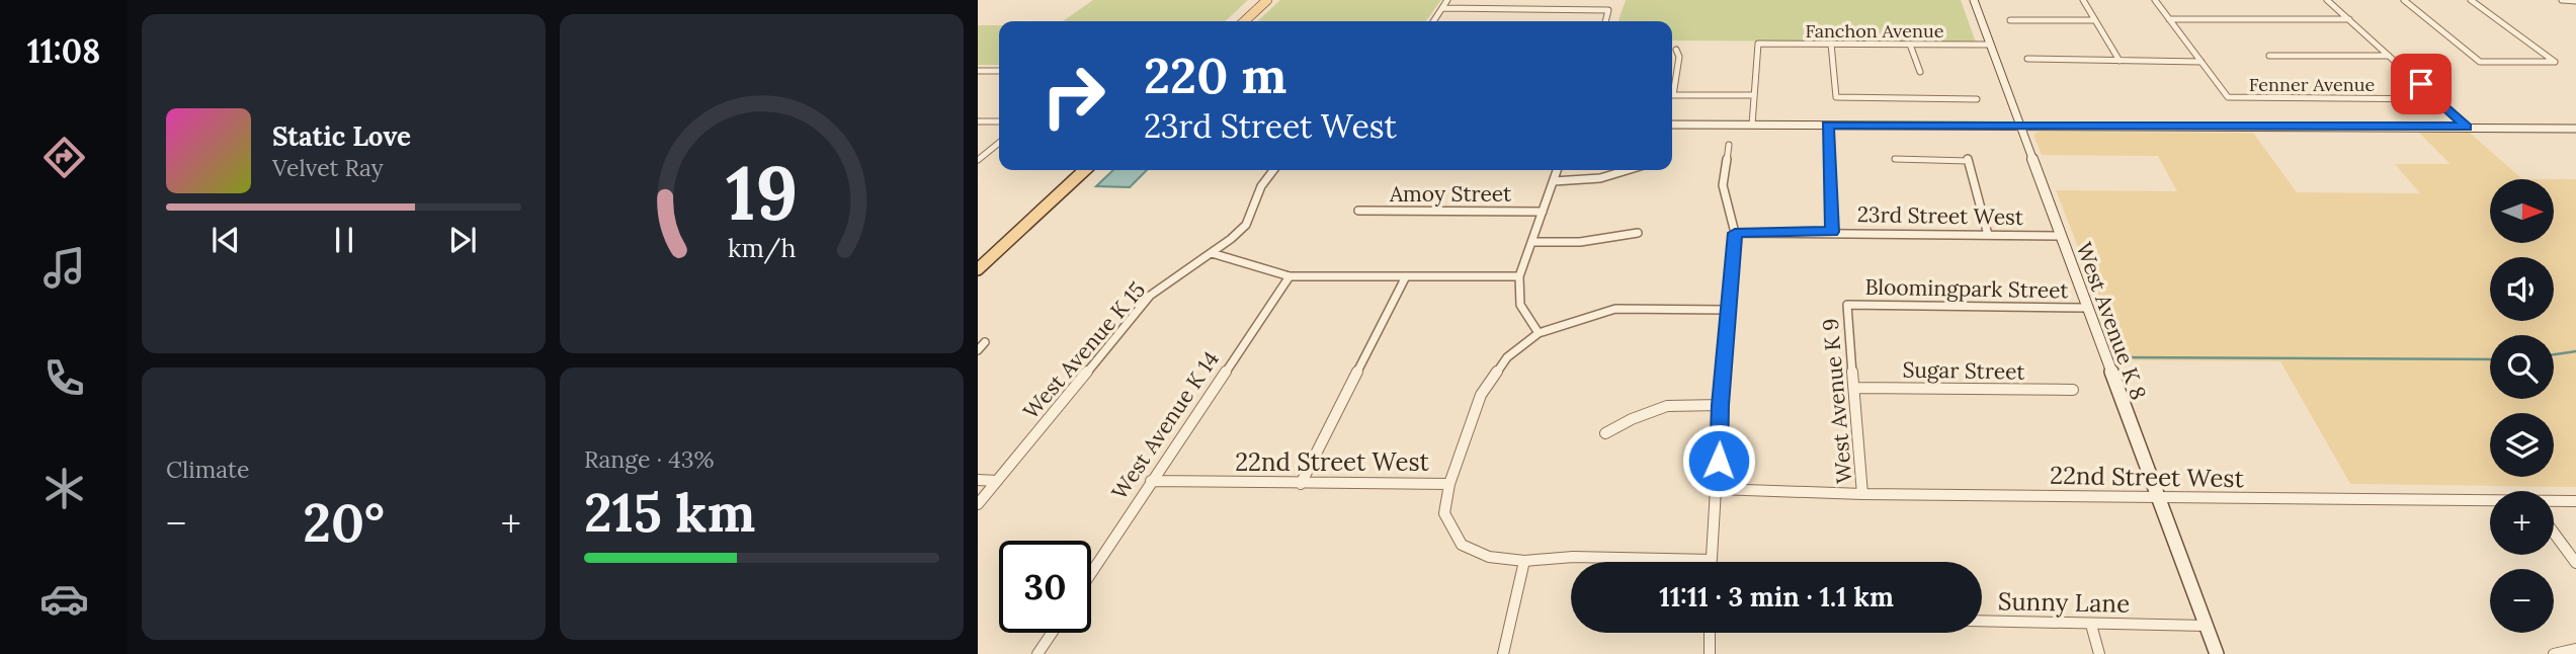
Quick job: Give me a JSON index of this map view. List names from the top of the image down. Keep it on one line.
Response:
{"streets":{"street":["Fanchon Avenue","Fenner Avenue","Amoy Street","23rd Street West","Bloomingpark Street","West Avenue K 8","West Avenue K 15","Sugar Street","West Avenue K 9","West Avenue K 14","22nd Street West","Sunny Lane"]},"crossings":[["Fanchon Avenue","West Avenue K 8"],["23rd Street West","West Avenue K 8"],["Bloomingpark Street","West Avenue K 8"],["Bloomingpark Street","West Avenue K 9"],["West Avenue K 8","22nd Street West"],["West Avenue K 8","Sunny Lane"],["Sugar Street","West Avenue K 9"],["West Avenue K 9","22nd Street West"],["West Avenue K 14","22nd Street West"]],"north":"right","page":{"tabs":"11:08","turn":["220 m","23rd Street West"],"song":["Static Love","Velvet Ray"],"map_buttons":["+","−"],"tile":["Climate",["Range · 43%","215 km"]],"heat":["−","20°","+"],"limit":"30","trip":"11:11 · 3 min · 1.1 km","gauge":["19","km/h"]}}
